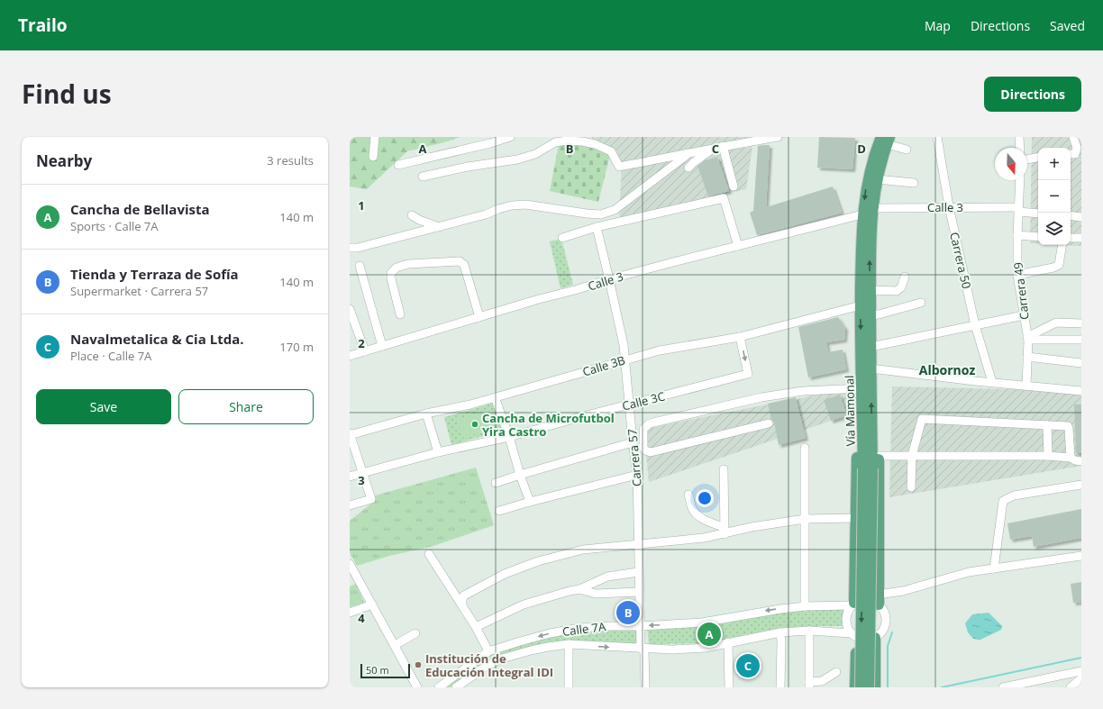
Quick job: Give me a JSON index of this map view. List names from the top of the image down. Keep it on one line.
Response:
{"streets":{"main road":["Vía Mamonal"],"street":["Calle 3","Carrera 50","Carrera 49","Calle 3B","Calle 3C","Carrera 57","Calle 7A"]},"crossings":[["Calle 3","Carrera 50"],["Calle 3","Carrera 49"],["Calle 3","Vía Mamonal"],["Calle 3","Carrera 57"],["Calle 3B","Calle 3C"],["Calle 3B","Vía Mamonal"],["Calle 3B","Carrera 57"],["Calle 3C","Carrera 57"],["Carrera 57","Calle 7A"]],"districts":["Albornoz"],"places":["Cancha de Microfutbol Yira Castro","Institución de Educación Integral IDI"],"scale_bar":"50 m","north":"bottom","page":{"header":"Trailo","nav":["Map","Directions","Saved"],"title":"Find us","buttons":["Directions",["Save","Share"]],"heading":["Nearby","3 results"],"map_buttons":["+","−"],"list":[{"mark":"A","name":"Cancha de Bellavista","note":"Sports · Calle 7A","value":"140 m"},{"mark":"B","name":"Tienda y Terraza de Sofía","note":"Supermarket · Carrera 57","value":"140 m"},{"mark":"C","name":"Navalmetalica & Cia Ltda.","note":"Place · Calle 7A","value":"170 m"}],"pins":["B","A","C"],"scale":"50 m"},"grid":{"columns":["A","B","C","D"],"rows":["1","2","3","4"]}}
